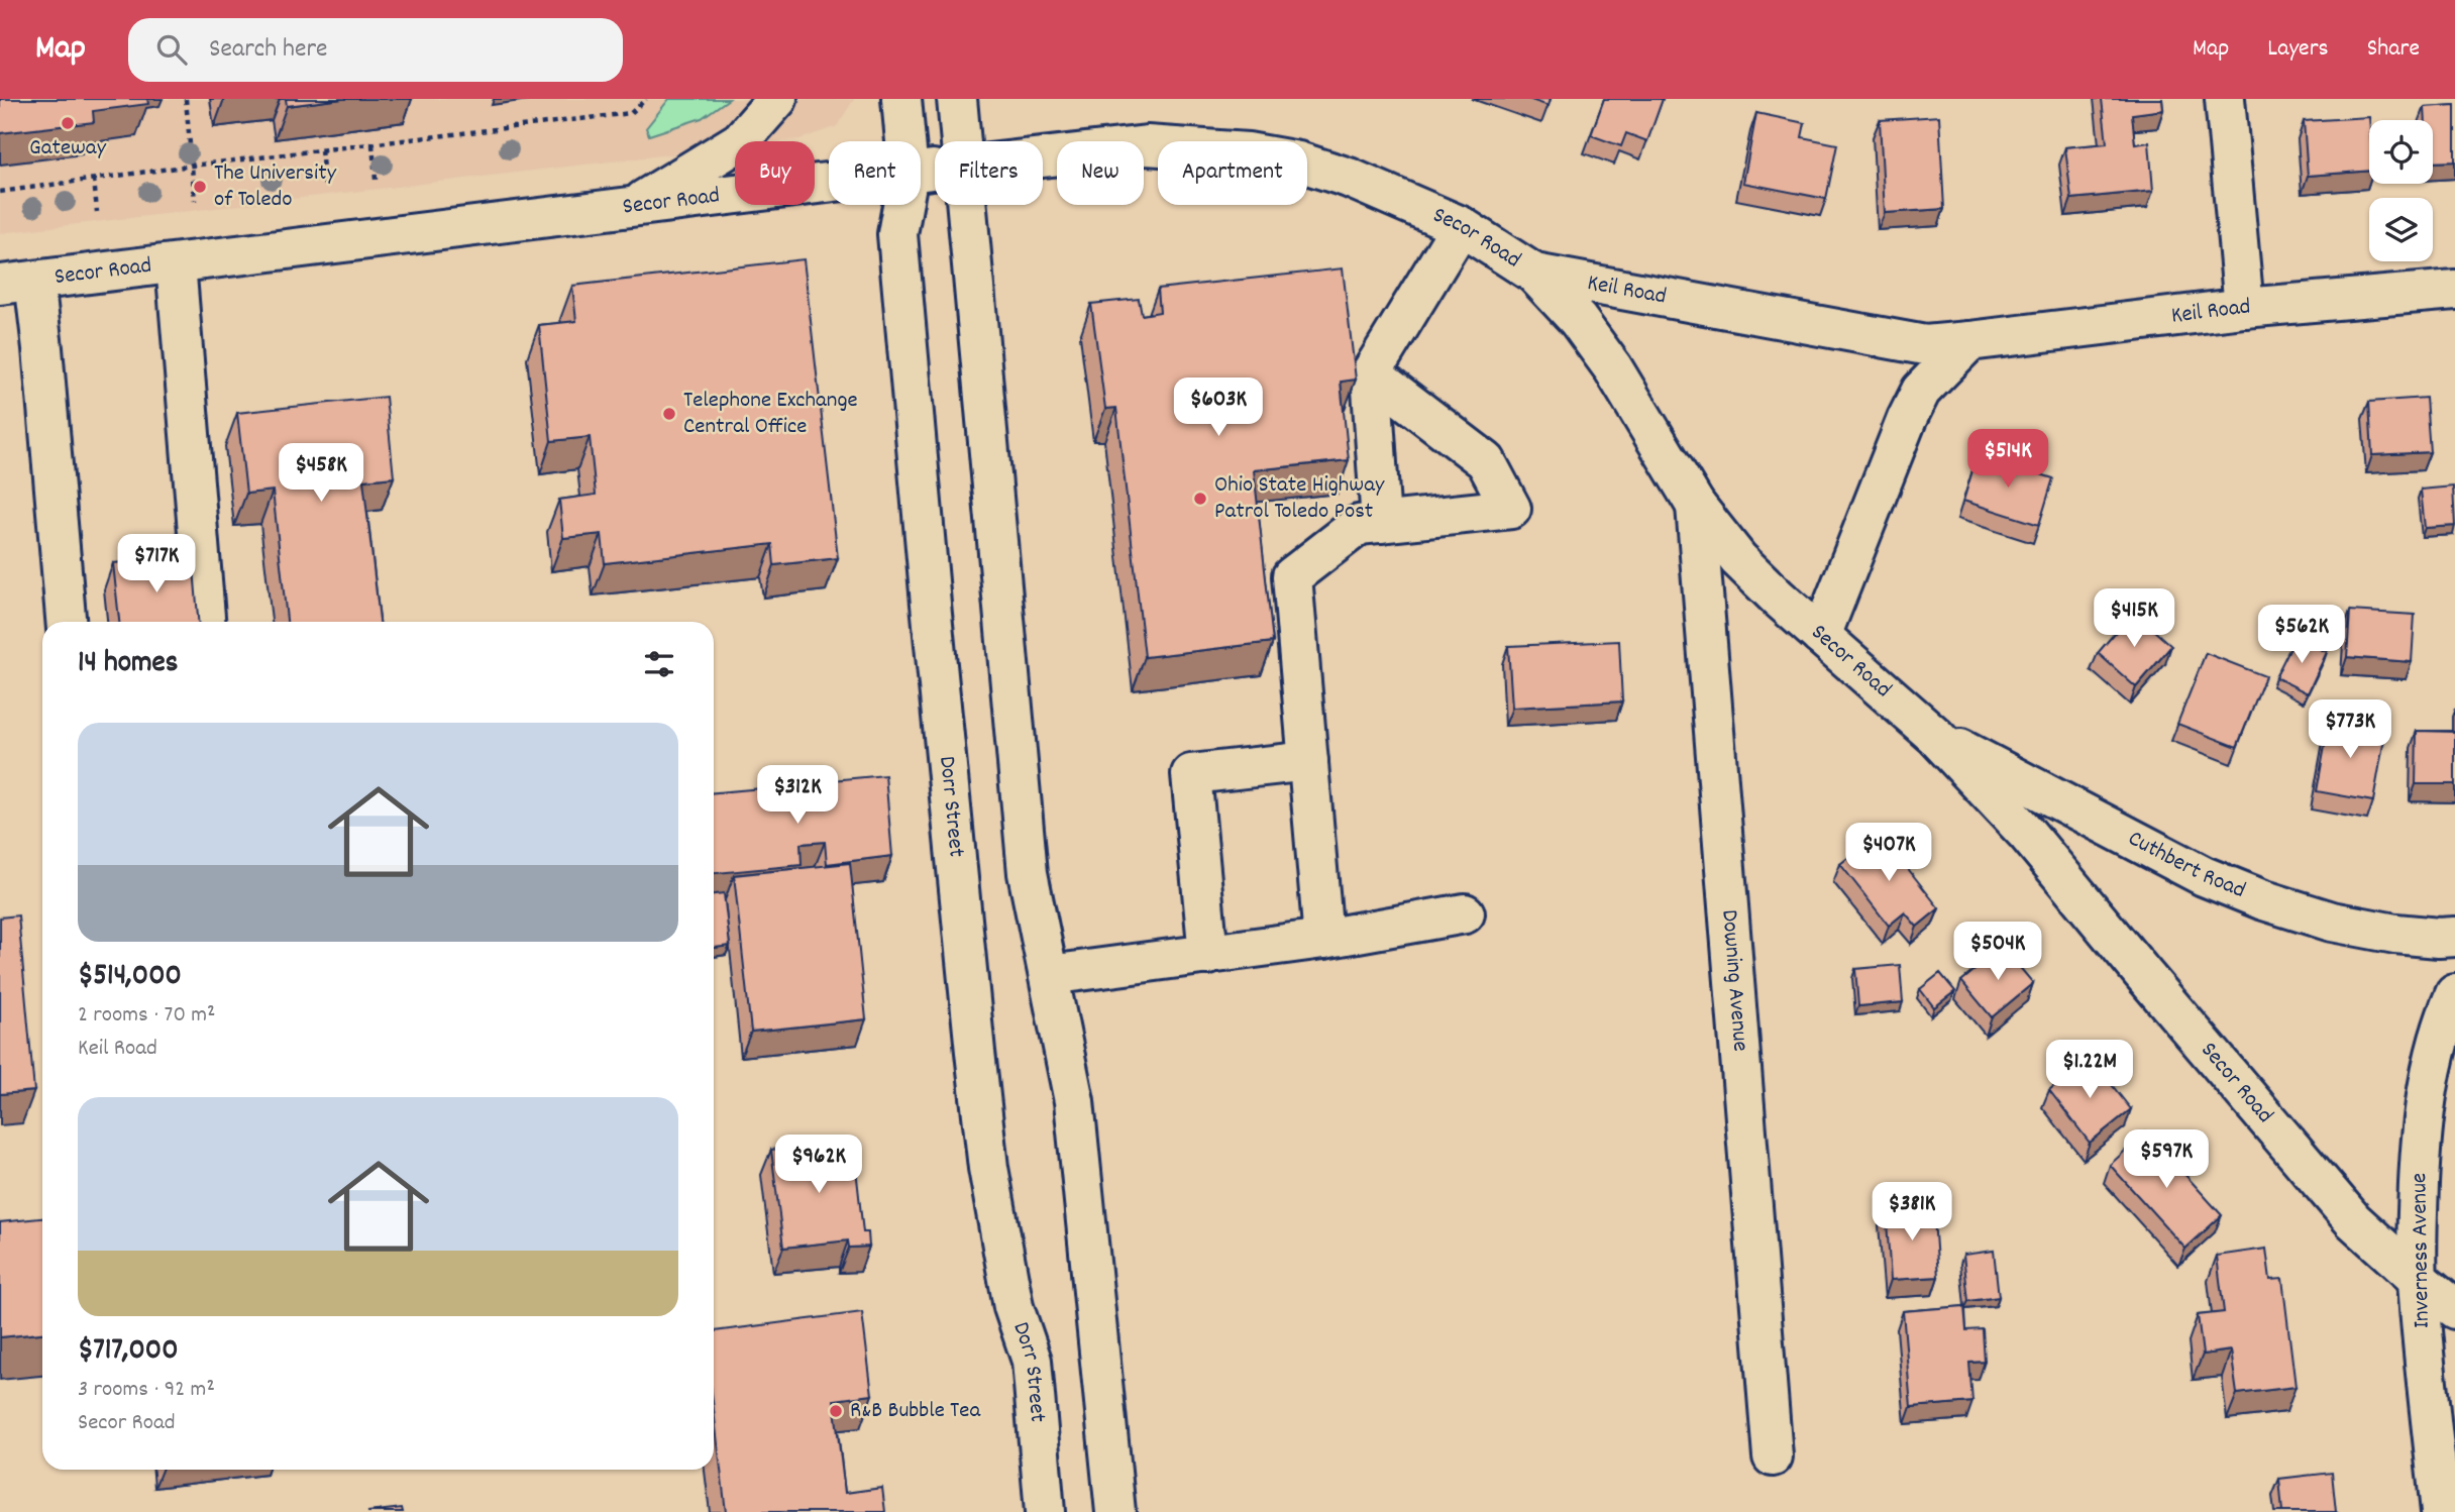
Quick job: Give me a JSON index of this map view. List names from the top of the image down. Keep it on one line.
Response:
{"streets":{"street":["Secor Road","Keil Road","Dorr Street","Cuthbert Road","Downing Avenue","Inverness Avenue"]},"crossings":[["Secor Road","Keil Road"],["Secor Road","Cuthbert Road"],["Secor Road","Downing Avenue"],["Secor Road","Inverness Avenue"]],"places":["Gateway","The University of Toledo","Telephone Exchange Central Office","Ohio State Highway Patrol Toledo Post","R&B Bubble Tea"],"page":{"header":"Map","search":"Search here","nav":["Map","Layers","Share"],"chip":["Buy","Rent","Filters","New","Apartment"],"price":["$603K","$514K","$458K","$717K","$415K","$562K","$773K","$312K","$407K","$504K","$1.22M","$597K","$962K","$381K"],"heading":"14 homes","list":[{"name":"$514,000","note":"2 rooms · 70 m² · Keil Road"},{"name":"$717,000","note":"3 rooms · 92 m² · Secor Road"}]}}
